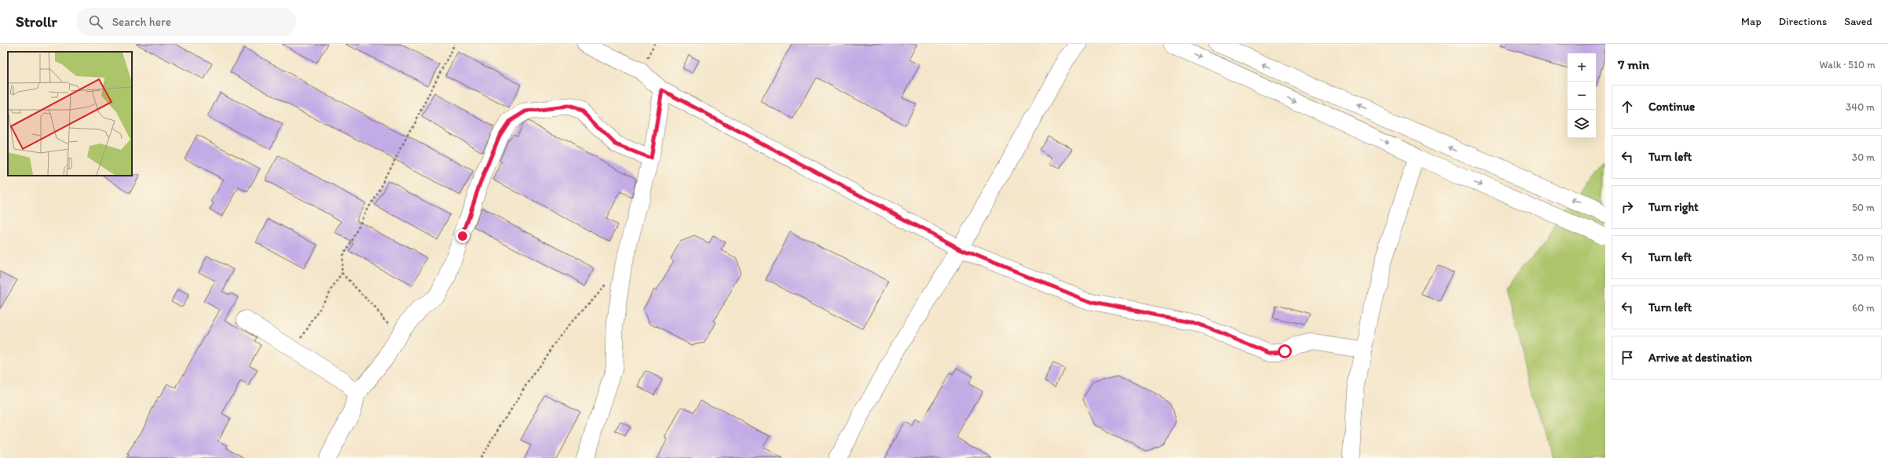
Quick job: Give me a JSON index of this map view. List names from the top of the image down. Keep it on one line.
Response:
{"page":{"header":"Strollr","search":"Search here","nav":["Map","Directions","Saved"],"heading":["7 min","Walk · 510 m"],"map_buttons":["+","−"],"list":[["Continue","340 m"],["Turn left","30 m"],["Turn right","50 m"],["Turn left","30 m"],["Turn left","60 m"],"Arrive at destination"]}}
